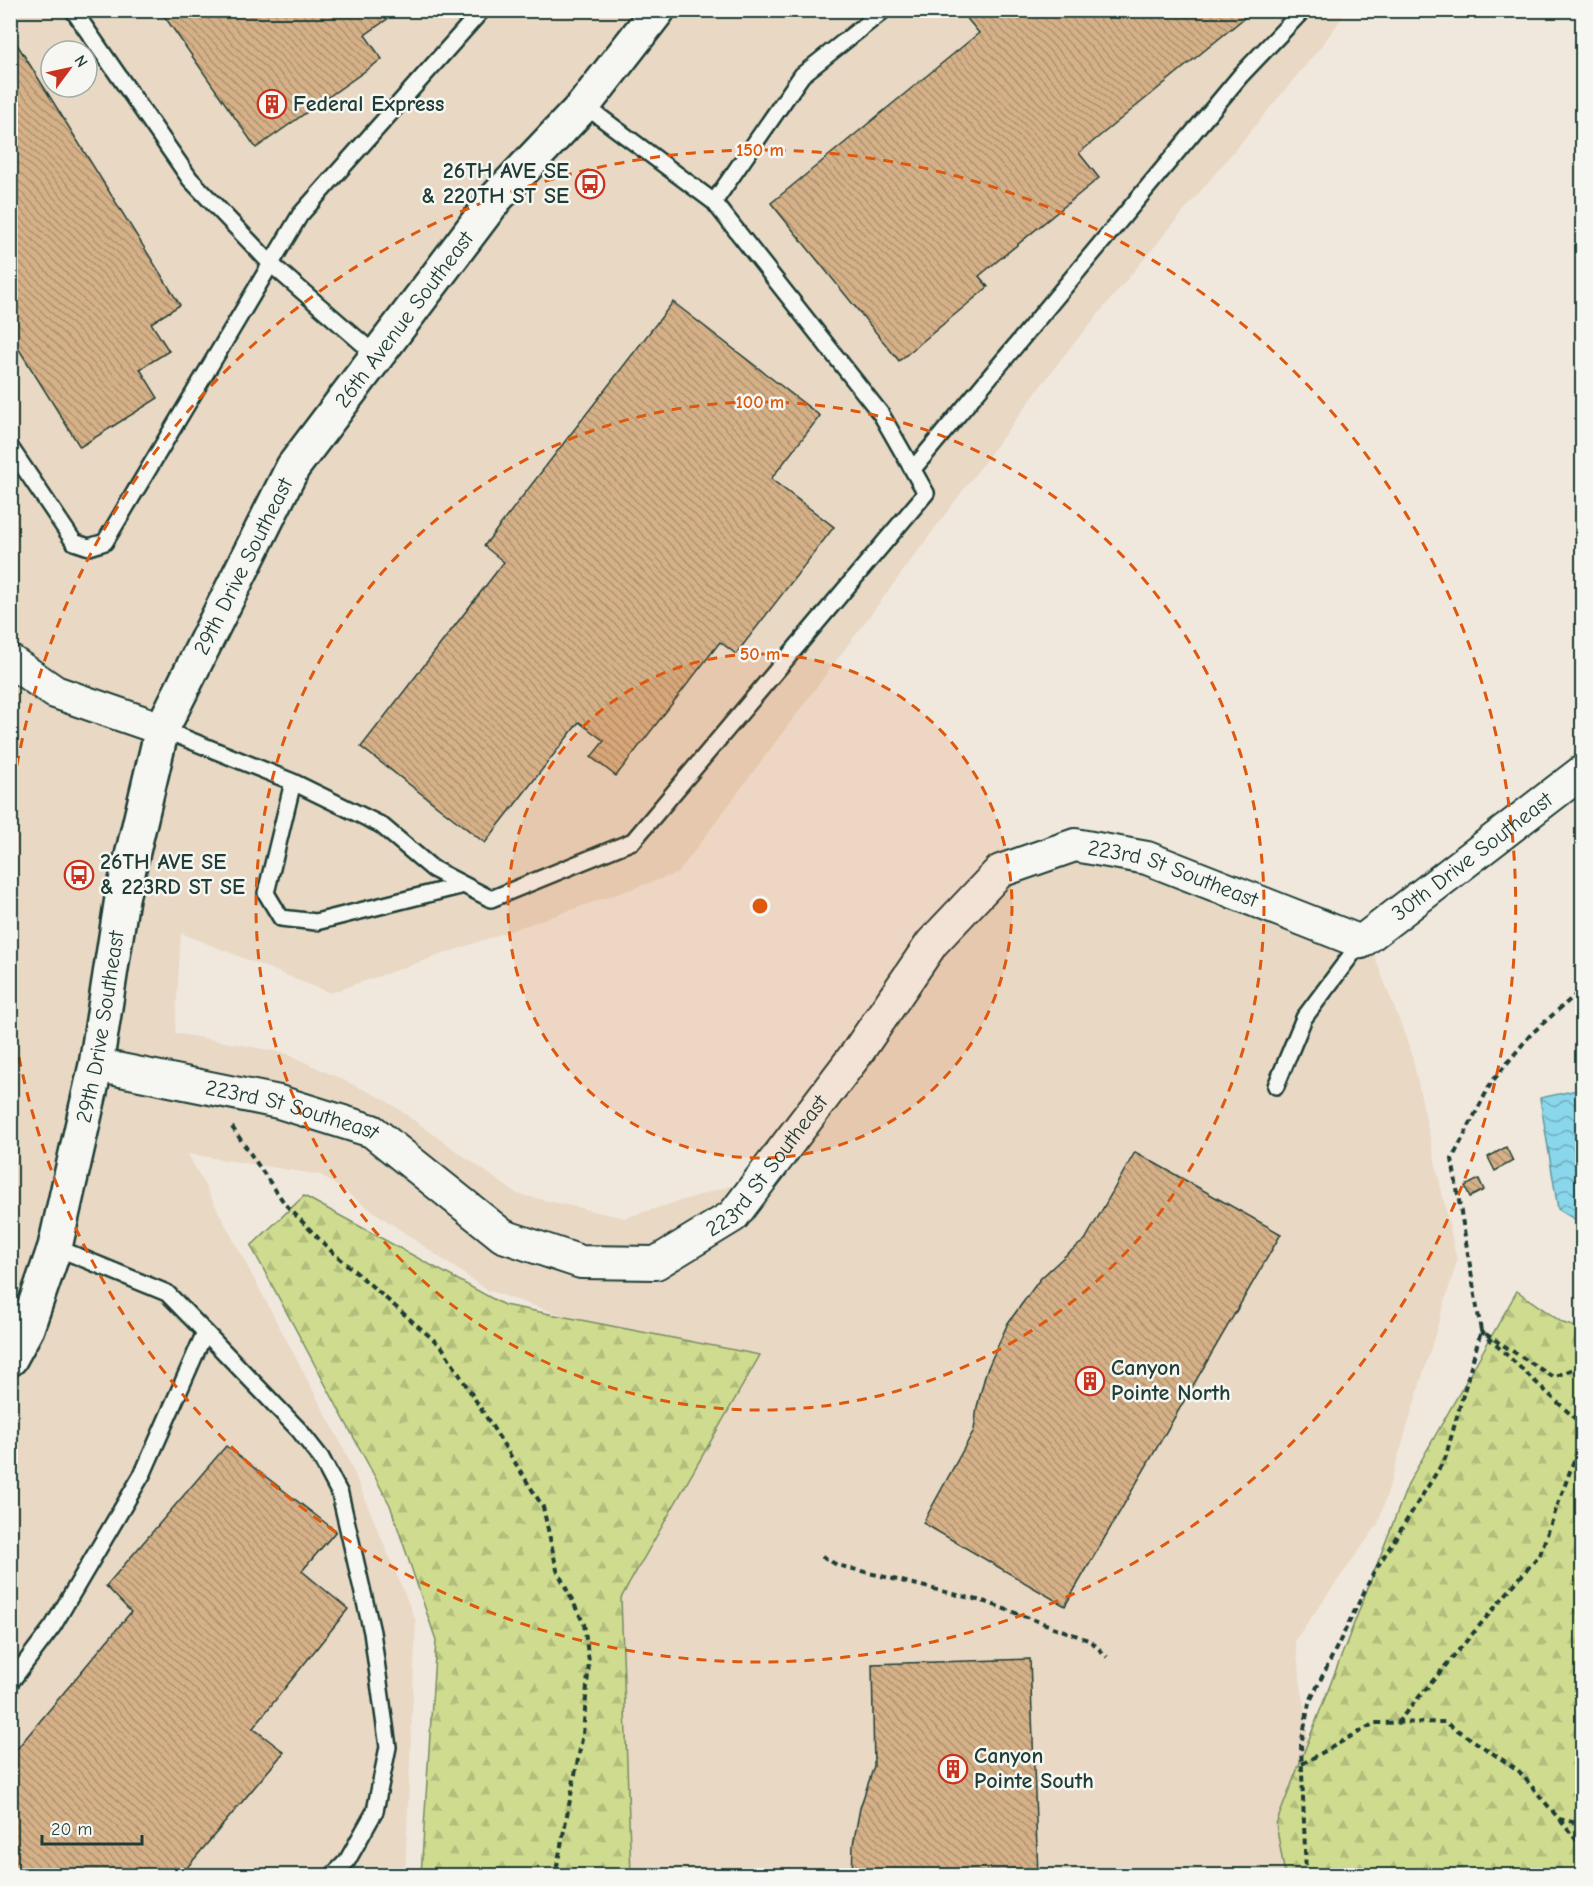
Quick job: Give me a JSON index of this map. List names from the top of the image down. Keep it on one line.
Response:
{"streets":{"street":["26th Avenue Southeast","29th Drive Southeast","30th Drive Southeast","223rd St Southeast"]},"crossings":[["26th Avenue Southeast","29th Drive Southeast"],["29th Drive Southeast","223rd St Southeast"],["30th Drive Southeast","223rd St Southeast"]],"places":{"building":["Federal Express","Canyon Pointe North","Canyon Pointe South"],"bus stop":["26TH AVE SE & 220TH ST SE","26TH AVE SE & 223RD ST SE"]},"scale_bar":"20 m","north":"top right","rings":["150 m","100 m","50 m"]}
